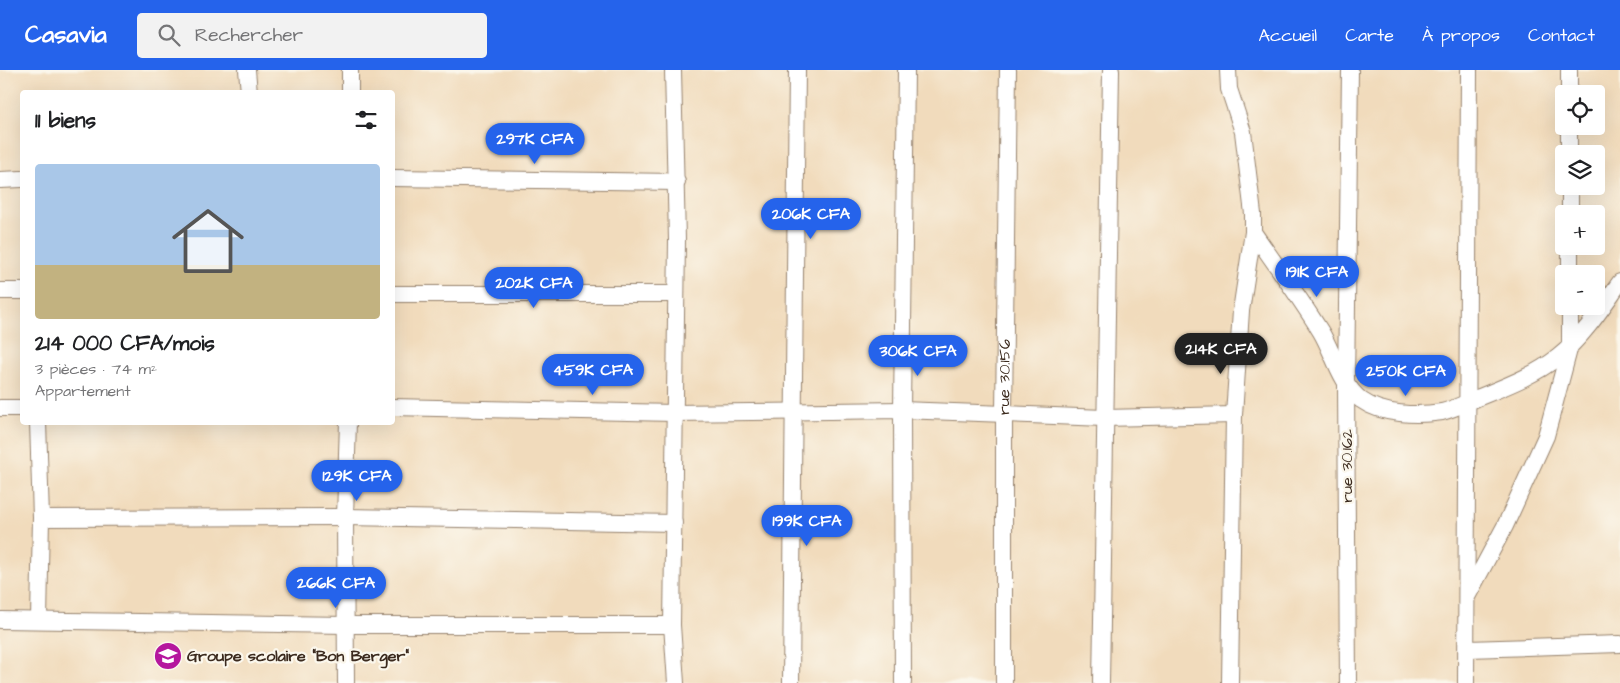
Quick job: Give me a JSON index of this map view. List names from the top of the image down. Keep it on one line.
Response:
{"streets":{"street":["rue 30.156","rue 30.162"]},"places":{"school or university":["Groupe scolaire \"Bon Berger\""]},"page":{"header":"Casavia","search":"Rechercher","nav":["Accueil","Carte","À propos","Contact"],"map_buttons":["+","−"],"heading":"11 biens","price":["297K CFA","206K CFA","191K CFA","202K CFA","214K CFA","306K CFA","459K CFA","250K CFA","129K CFA","199K CFA","266K CFA"],"list":[{"name":"214 000 CFA/mois","note":"3 pièces · 74 m² · Appartement"}]}}
